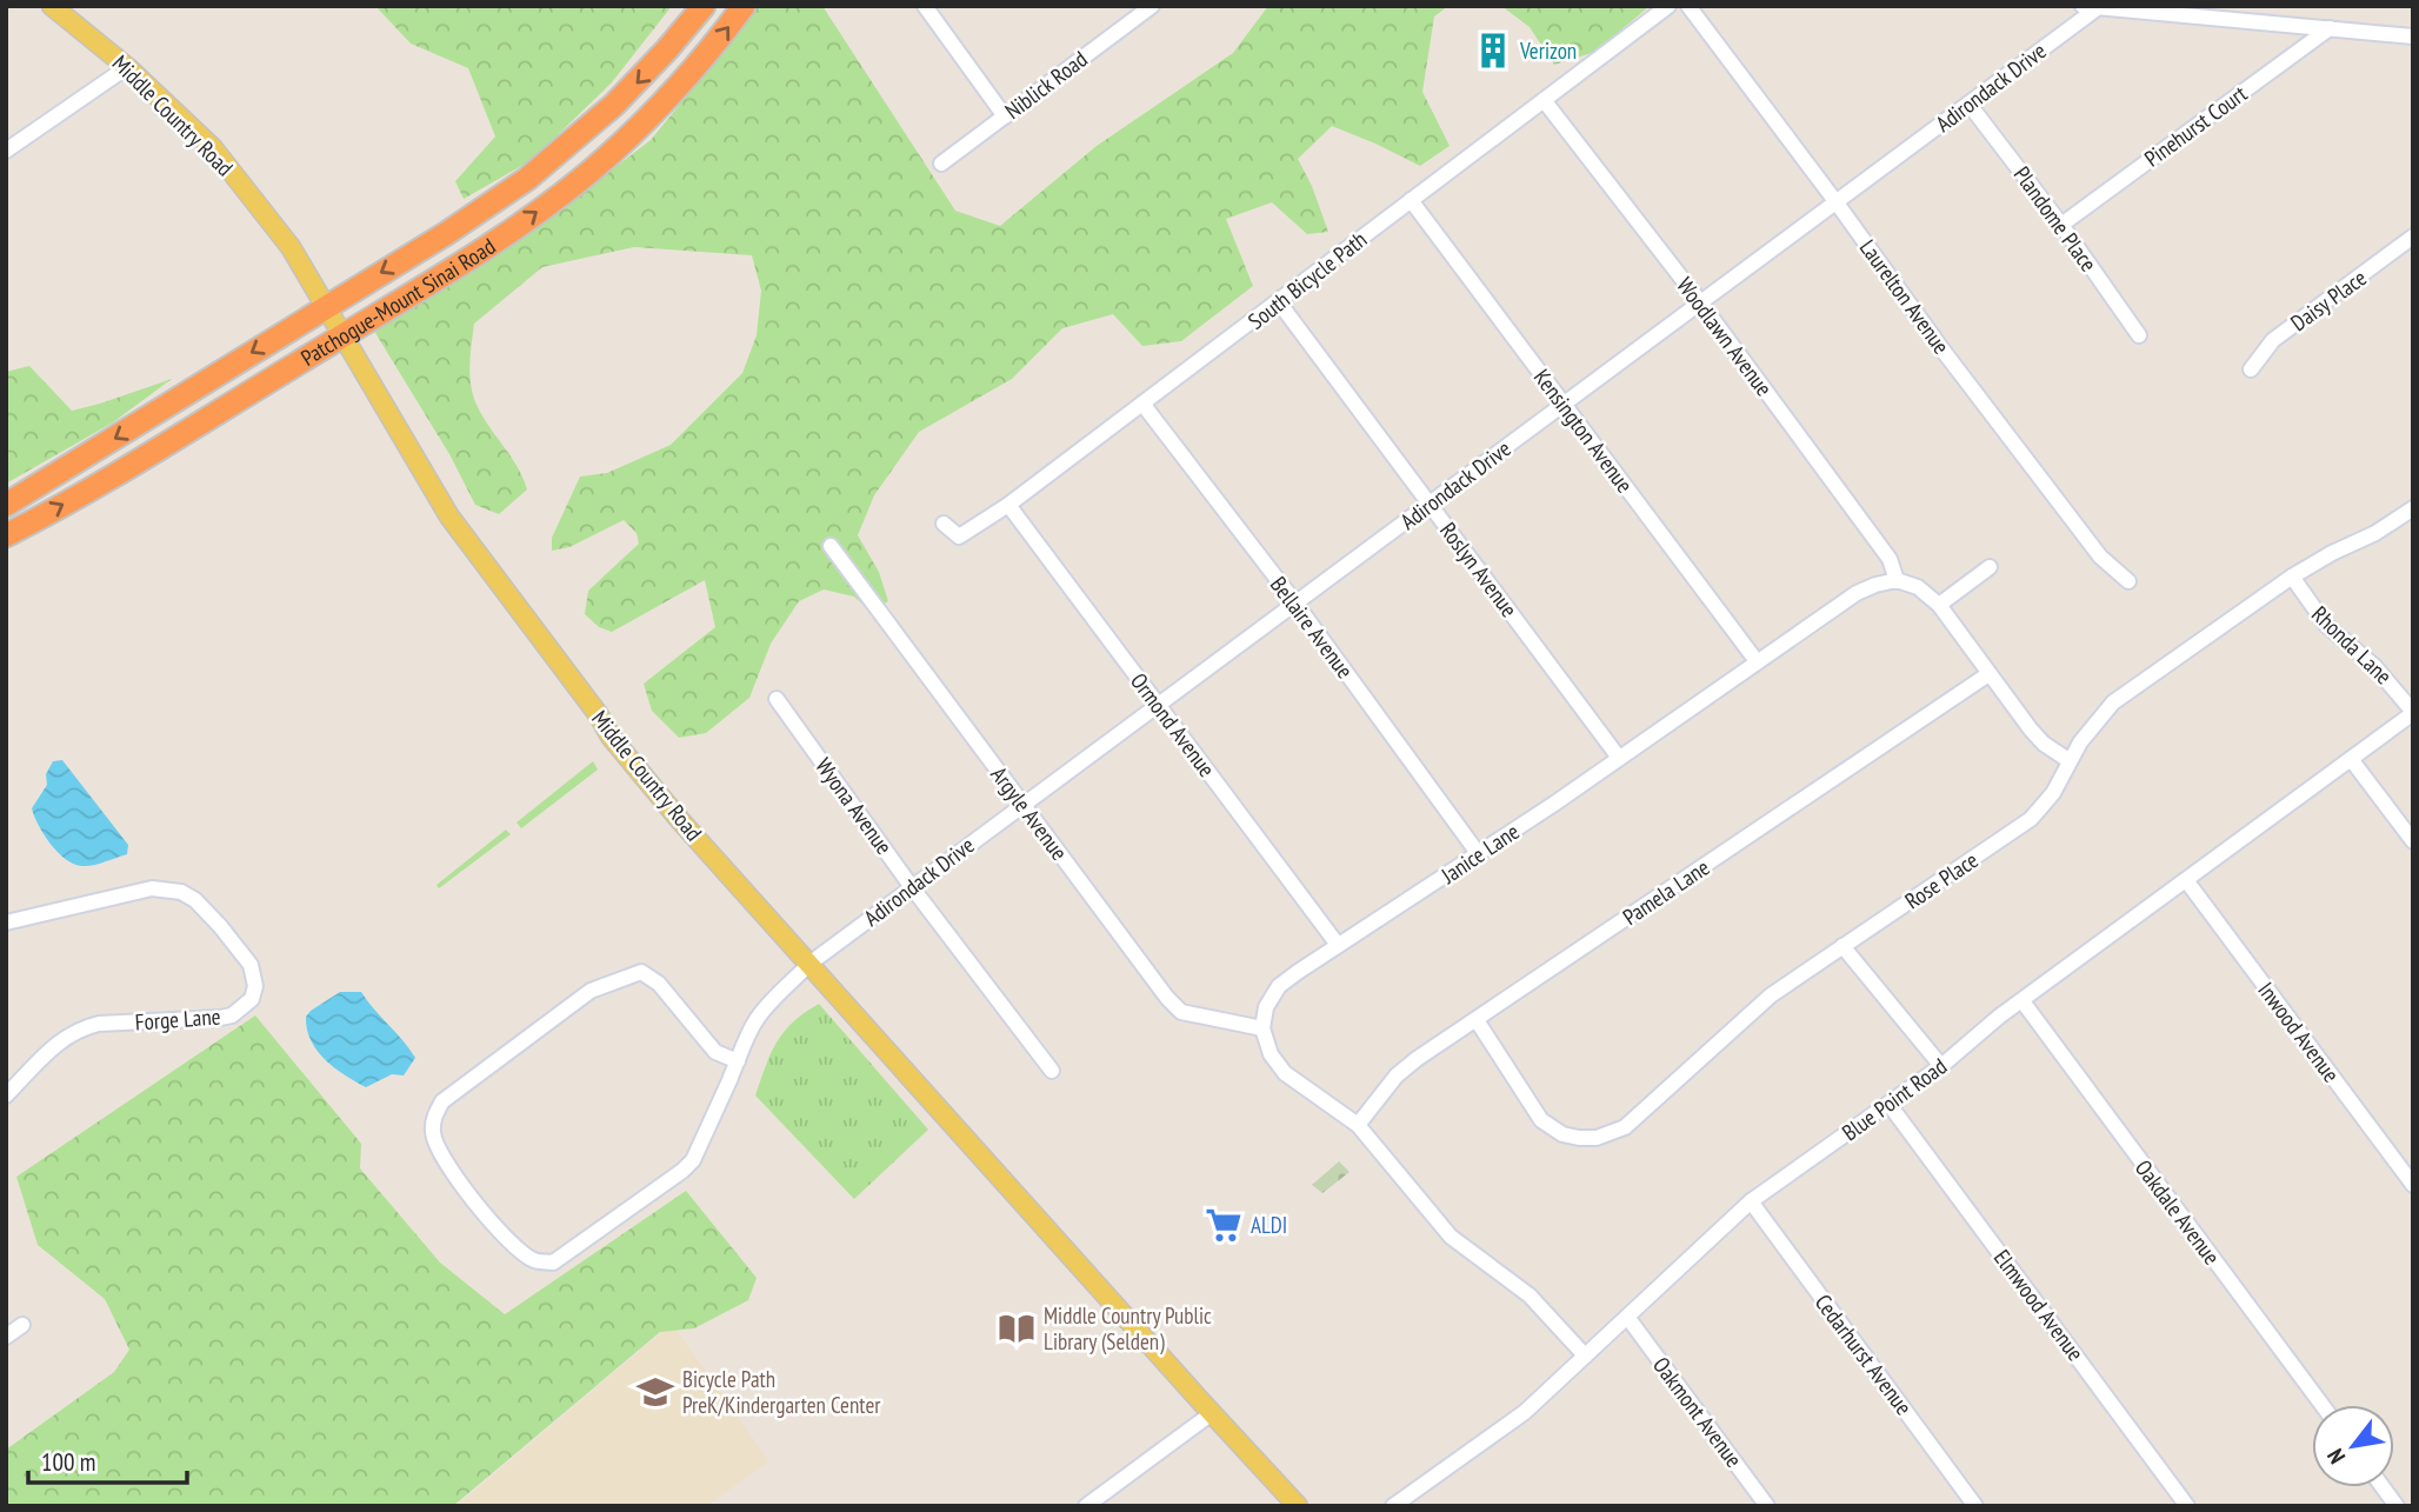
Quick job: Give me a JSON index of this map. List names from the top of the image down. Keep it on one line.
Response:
{"streets":{"highway":["Patchogue-Mount Sinai Road"],"main road":["Middle Country Road"],"street":["Niblick Road","Adirondack Drive","Pinehurst Court","Plandome Place","South Bicycle Path","Laurelton Avenue","Daisy Place","Woodlawn Avenue","Kensington Avenue","Roslyn Avenue","Bellaire Avenue","Rhonda Lane","Ormond Avenue","Wyona Avenue","Argyle Avenue","Janice Lane","Rose Place","Pamela Lane","Forge Lane","Inwood Avenue","Blue Point Road","Oakdale Avenue","Elmwood Avenue","Cedarhurst Avenue","Oakmont Avenue"]},"crossings":[["Adirondack Drive","Middle Country Road"],["Adirondack Drive","Plandome Place"],["Adirondack Drive","Laurelton Avenue"],["Adirondack Drive","Woodlawn Avenue"],["Adirondack Drive","Kensington Avenue"],["Adirondack Drive","Roslyn Avenue"],["Adirondack Drive","Bellaire Avenue"],["Adirondack Drive","Ormond Avenue"],["Adirondack Drive","Wyona Avenue"],["Adirondack Drive","Argyle Avenue"],["Middle Country Road","Patchogue-Mount Sinai Road"],["Pinehurst Court","Plandome Place"],["South Bicycle Path","Woodlawn Avenue"],["South Bicycle Path","Kensington Avenue"],["South Bicycle Path","Roslyn Avenue"],["South Bicycle Path","Bellaire Avenue"],["South Bicycle Path","Ormond Avenue"],["Woodlawn Avenue","Janice Lane"],["Kensington Avenue","Janice Lane"],["Roslyn Avenue","Janice Lane"],["Bellaire Avenue","Janice Lane"],["Rhonda Lane","Rose Place"],["Rhonda Lane","Blue Point Road"],["Ormond Avenue","Janice Lane"],["Argyle Avenue","Janice Lane"],["Rose Place","Pamela Lane"],["Inwood Avenue","Blue Point Road"],["Blue Point Road","Oakdale Avenue"],["Blue Point Road","Elmwood Avenue"],["Blue Point Road","Cedarhurst Avenue"],["Blue Point Road","Oakmont Avenue"]],"places":{"building":["Verizon"],"supermarket":["ALDI"],"library":["Middle Country Public Library (Selden)"],"school or university":["Bicycle Path PreK/Kindergarten Center"]},"scale_bar":"100 m","north":"bottom left"}
